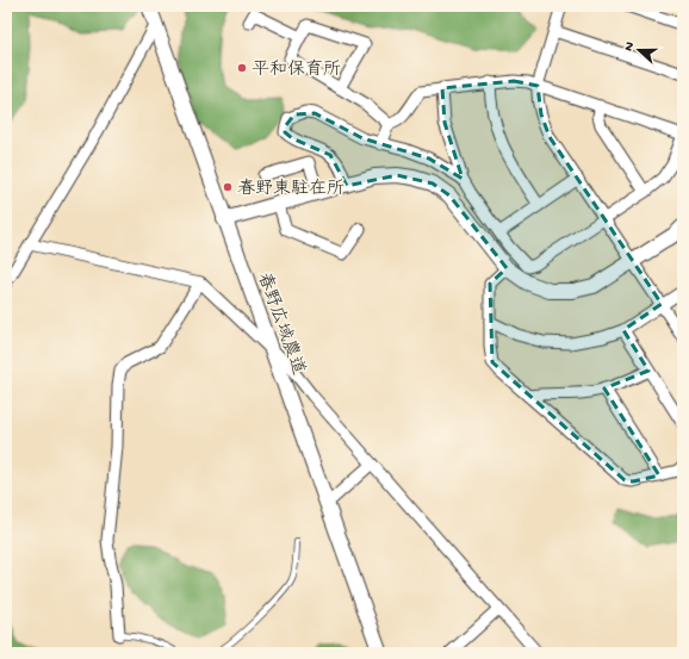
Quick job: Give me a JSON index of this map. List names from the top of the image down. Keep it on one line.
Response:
{"streets":{"street":["春野広域農道"]},"places":["平和保育所","春野東駐在所"],"north":"left"}
